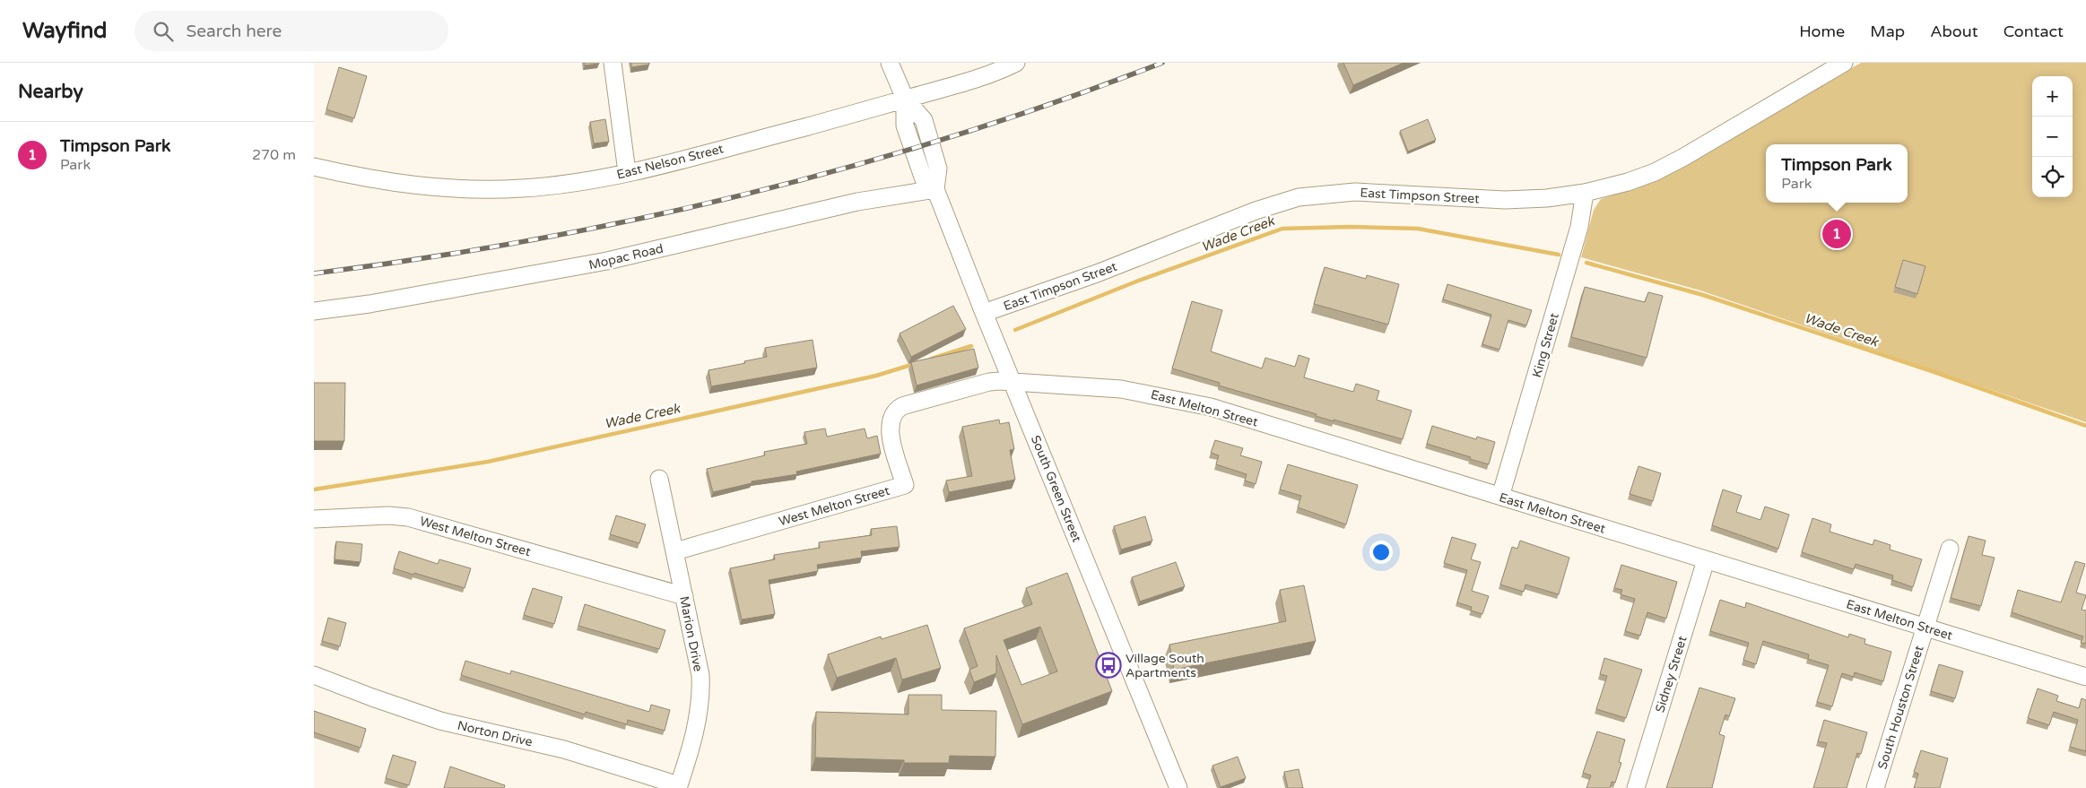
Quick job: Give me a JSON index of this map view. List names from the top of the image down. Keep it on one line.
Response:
{"streets":{"street":["East Nelson Street","East Timpson Street","Mopac Road","King Street","East Melton Street","South Green Street","West Melton Street","Marion Drive","Sidney Street","South Houston Street","Norton Drive"]},"crossings":[["East Nelson Street","South Green Street"],["East Timpson Street","King Street"],["East Timpson Street","South Green Street"],["Mopac Road","South Green Street"],["King Street","East Melton Street"],["East Melton Street","South Green Street"],["East Melton Street","West Melton Street"],["East Melton Street","Sidney Street"],["East Melton Street","South Houston Street"],["South Green Street","West Melton Street"],["West Melton Street","Marion Drive"],["Marion Drive","Norton Drive"]],"water":["Wade Creek"],"places":{"bus stop":["Village South Apartments"]},"page":{"header":"Wayfind","search":"Search here","nav":["Home","Map","About","Contact"],"heading":"Nearby","map_buttons":["+","−"],"list":[{"mark":"1","name":"Timpson Park","note":"Park","value":"270 m"}],"popup":["Timpson Park","Park"],"pins":"1"}}
